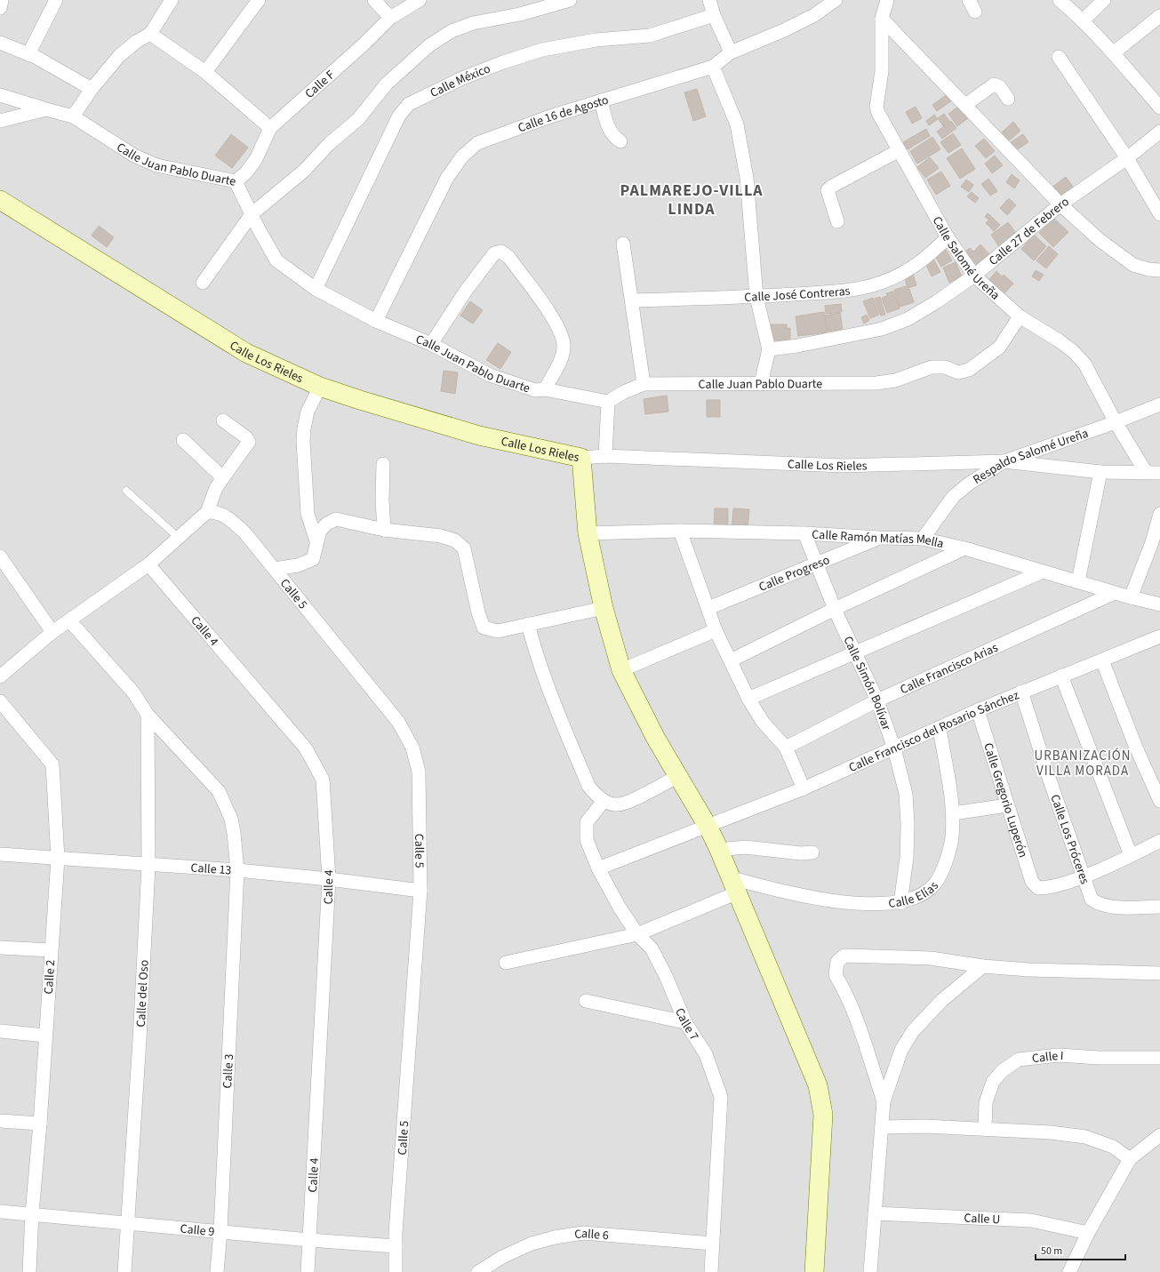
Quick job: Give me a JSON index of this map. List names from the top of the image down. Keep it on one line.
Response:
{"streets":{"street":["Calle México","Calle F","Calle 16 de Agosto","Calle Juan Pablo Duarte","Calle 27 de Febrero","Calle Salomé Ureña","Calle José Contreras","Calle Los Rieles","Respaldo Salomé Ureña","Calle Ramón Matías Mella","Calle Progreso","Calle 5","Calle 4","Calle Francisco Arias","Calle Simón Bolívar","Calle Francisco del Rosario Sánchez","Calle Gregorio Luperón","Calle Los Próceres","Calle 13","Calle Elías","Calle 2","Calle del Oso","Calle 7","Calle I","Calle 3","Calle U","Calle 9","Calle 6"]},"crossings":[["Calle México","Calle Juan Pablo Duarte"],["Calle F","Calle Juan Pablo Duarte"],["Calle 16 de Agosto","Calle Juan Pablo Duarte"],["Calle Juan Pablo Duarte","Calle Salomé Ureña"],["Calle 27 de Febrero","Calle Salomé Ureña"],["Calle Salomé Ureña","Calle José Contreras"],["Calle Salomé Ureña","Calle Los Rieles"],["Calle Salomé Ureña","Respaldo Salomé Ureña"],["Calle Los Rieles","Respaldo Salomé Ureña"],["Respaldo Salomé Ureña","Calle Ramón Matías Mella"],["Calle Ramón Matías Mella","Calle Progreso"],["Calle Ramón Matías Mella","Calle Francisco Arias"],["Calle Ramón Matías Mella","Calle Simón Bolívar"],["Calle Progreso","Calle Simón Bolívar"],["Calle 5","Calle 13"],["Calle 5","Calle 9"],["Calle 4","Calle 13"],["Calle 4","Calle 9"],["Calle Francisco Arias","Calle Simón Bolívar"],["Calle Simón Bolívar","Calle Francisco del Rosario Sánchez"],["Calle Simón Bolívar","Calle Elías"],["Calle Francisco del Rosario Sánchez","Calle Gregorio Luperón"],["Calle Francisco del Rosario Sánchez","Calle Los Próceres"],["Calle Francisco del Rosario Sánchez","Calle Elías"],["Calle Francisco del Rosario Sánchez","Calle 7"],["Calle Gregorio Luperón","Calle Los Próceres"],["Calle 13","Calle 2"],["Calle 13","Calle del Oso"],["Calle 13","Calle 3"],["Calle 2","Calle 9"],["Calle del Oso","Calle 3"],["Calle del Oso","Calle 9"],["Calle 7","Calle 6"],["Calle 3","Calle 9"]],"districts":["PALMAREJO-VILLA LINDA","URBANIZACIÓN VILLA MORADA"],"scale_bar":"50 m"}
